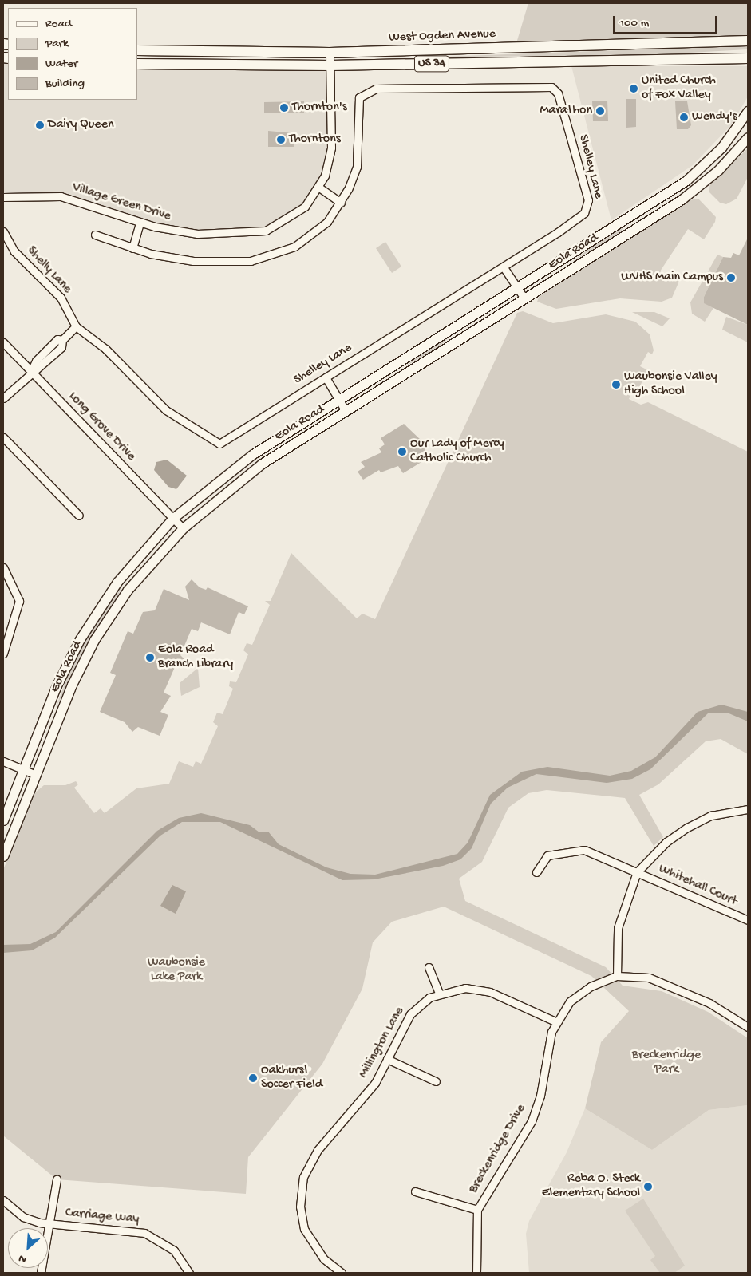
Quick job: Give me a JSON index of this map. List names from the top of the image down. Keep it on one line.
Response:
{"streets":{"main road":["West Ogden Avenue","US 34","Eola Road"],"street":["Shelley Lane","Village Green Drive","Shelly Lane","Long Grove Drive","Whitehall Court","Millington Lane","Breckenridge Drive","Carriage Way"]},"crossings":[["West Ogden Avenue","Village Green Drive"],["Shelley Lane","Shelly Lane"],["Eola Road","Long Grove Drive"],["Millington Lane","Breckenridge Drive"]],"parks":["Waubonsie Lake Park","Breckenridge Park"],"places":["United Church of Fox Valley","Thornton's","Marathon","Wendy's","Dairy Queen","Thorntons","WVHS Main Campus","Waubonsie Valley High School","Our Lady of Mercy Catholic Church","Eola Road Branch Library","Oakhurst Soccer Field","Reba O. Steck Elementary School"],"legend":["Road","Park","Water","Building"],"scale_bar":"100 m","north":"bottom left"}
